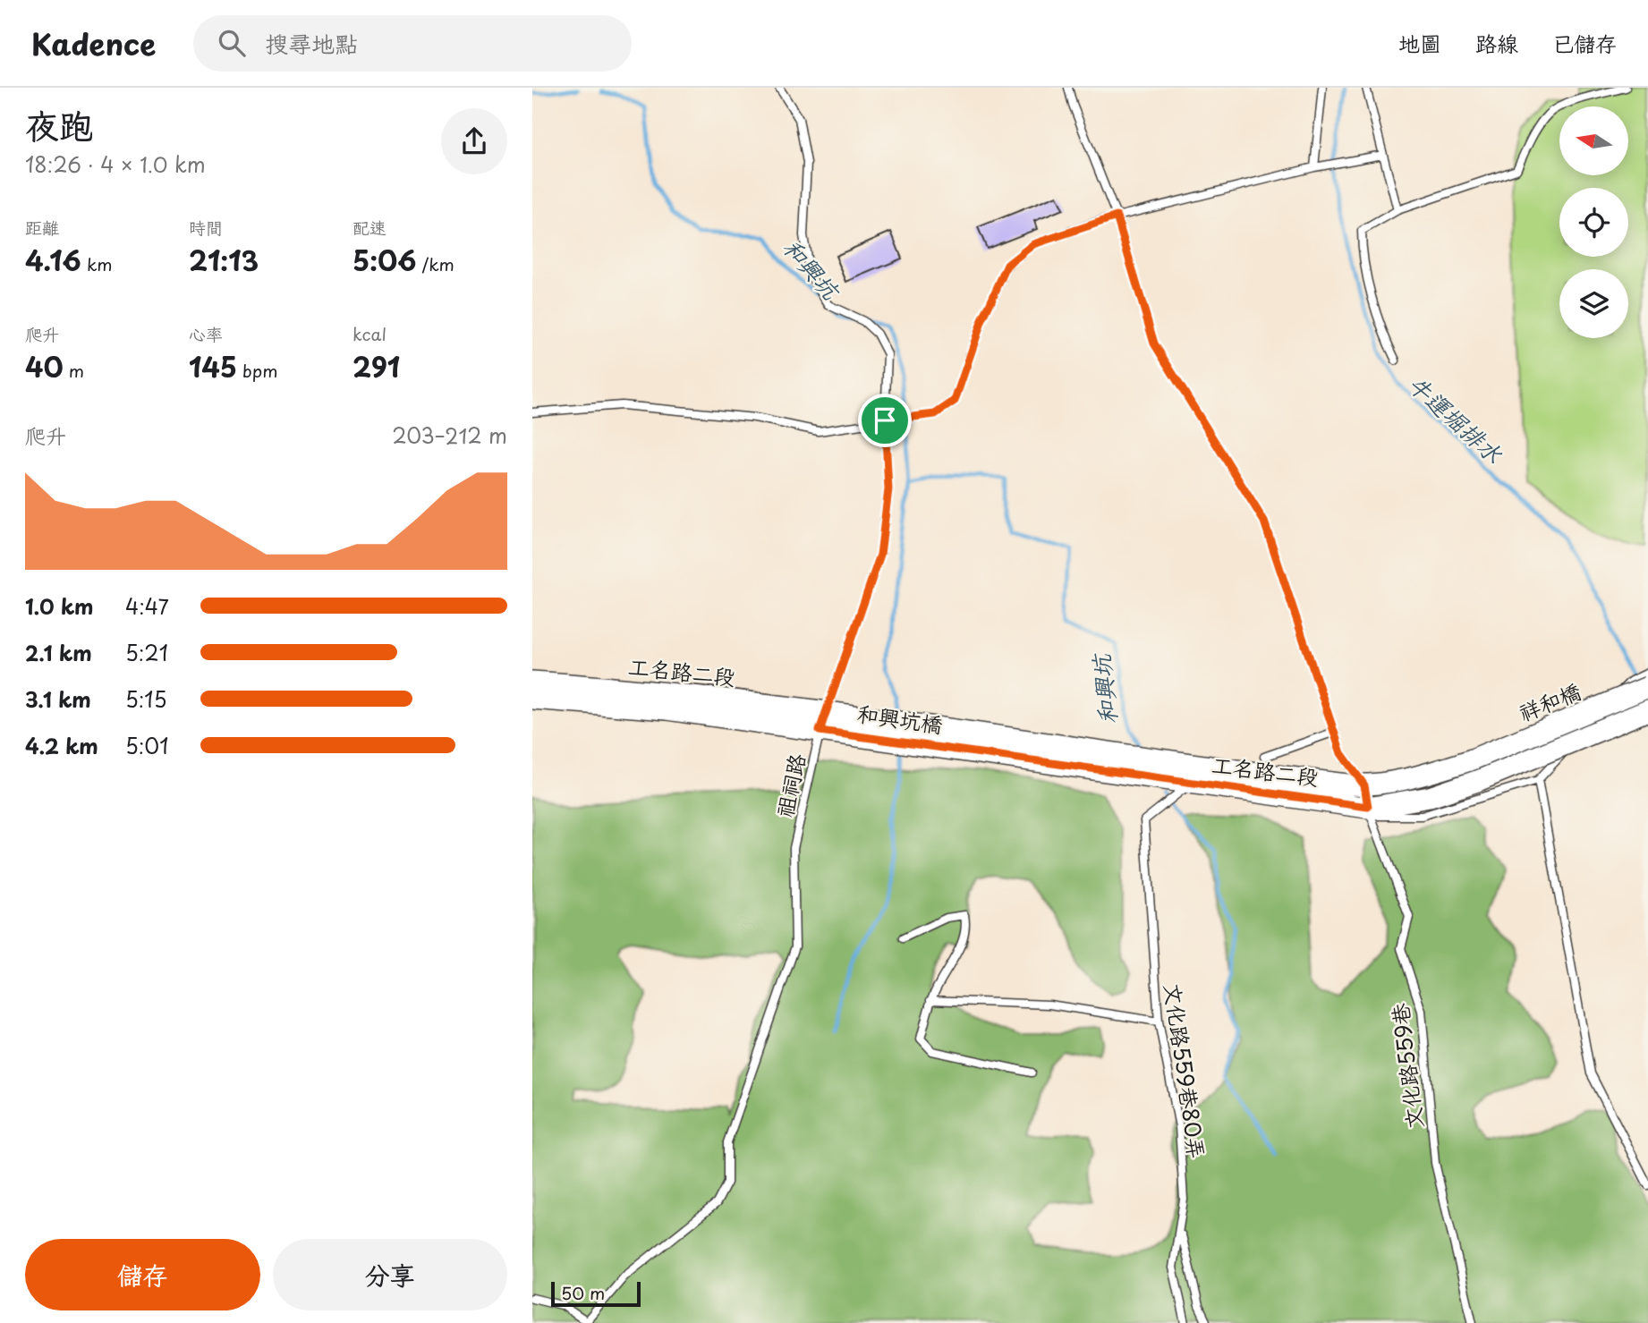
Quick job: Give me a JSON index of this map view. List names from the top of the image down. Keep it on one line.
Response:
{"streets":{"main road":["工名路二段","祥和橋","和興坑橋"],"lane":["祖祠路","文化路559巷","文化路559巷80弄"]},"crossings":[["工名路二段","祥和橋"],["工名路二段","和興坑橋"],["工名路二段","祖祠路"],["工名路二段","文化路559巷"],["工名路二段","文化路559巷80弄"],["和興坑橋","祖祠路"],["和興坑橋","文化路559巷80弄"]],"water":["和興坑","牛運堀排水"],"scale_bar":"50 m","north":"left","page":{"header":"Kadence","search":"搜尋地點","nav":["地圖","路線","已儲存"],"heading":["夜跑","18:26 · 4 × 1.0 km"],"stats":[["距離","4.16 km"],["時間","21:13"],["配速","5:06 /km"],["爬升","40 m"],["心率","145 bpm"],["kcal","291"]],"chart":["爬升","203–212 m"],"list":[{"name":"1.0 km","note":"4:47"},{"name":"2.1 km","note":"5:21"},{"name":"3.1 km","note":"5:15"},{"name":"4.2 km","note":"5:01"}],"buttons":["儲存","分享"],"scale":"50 m"}}
